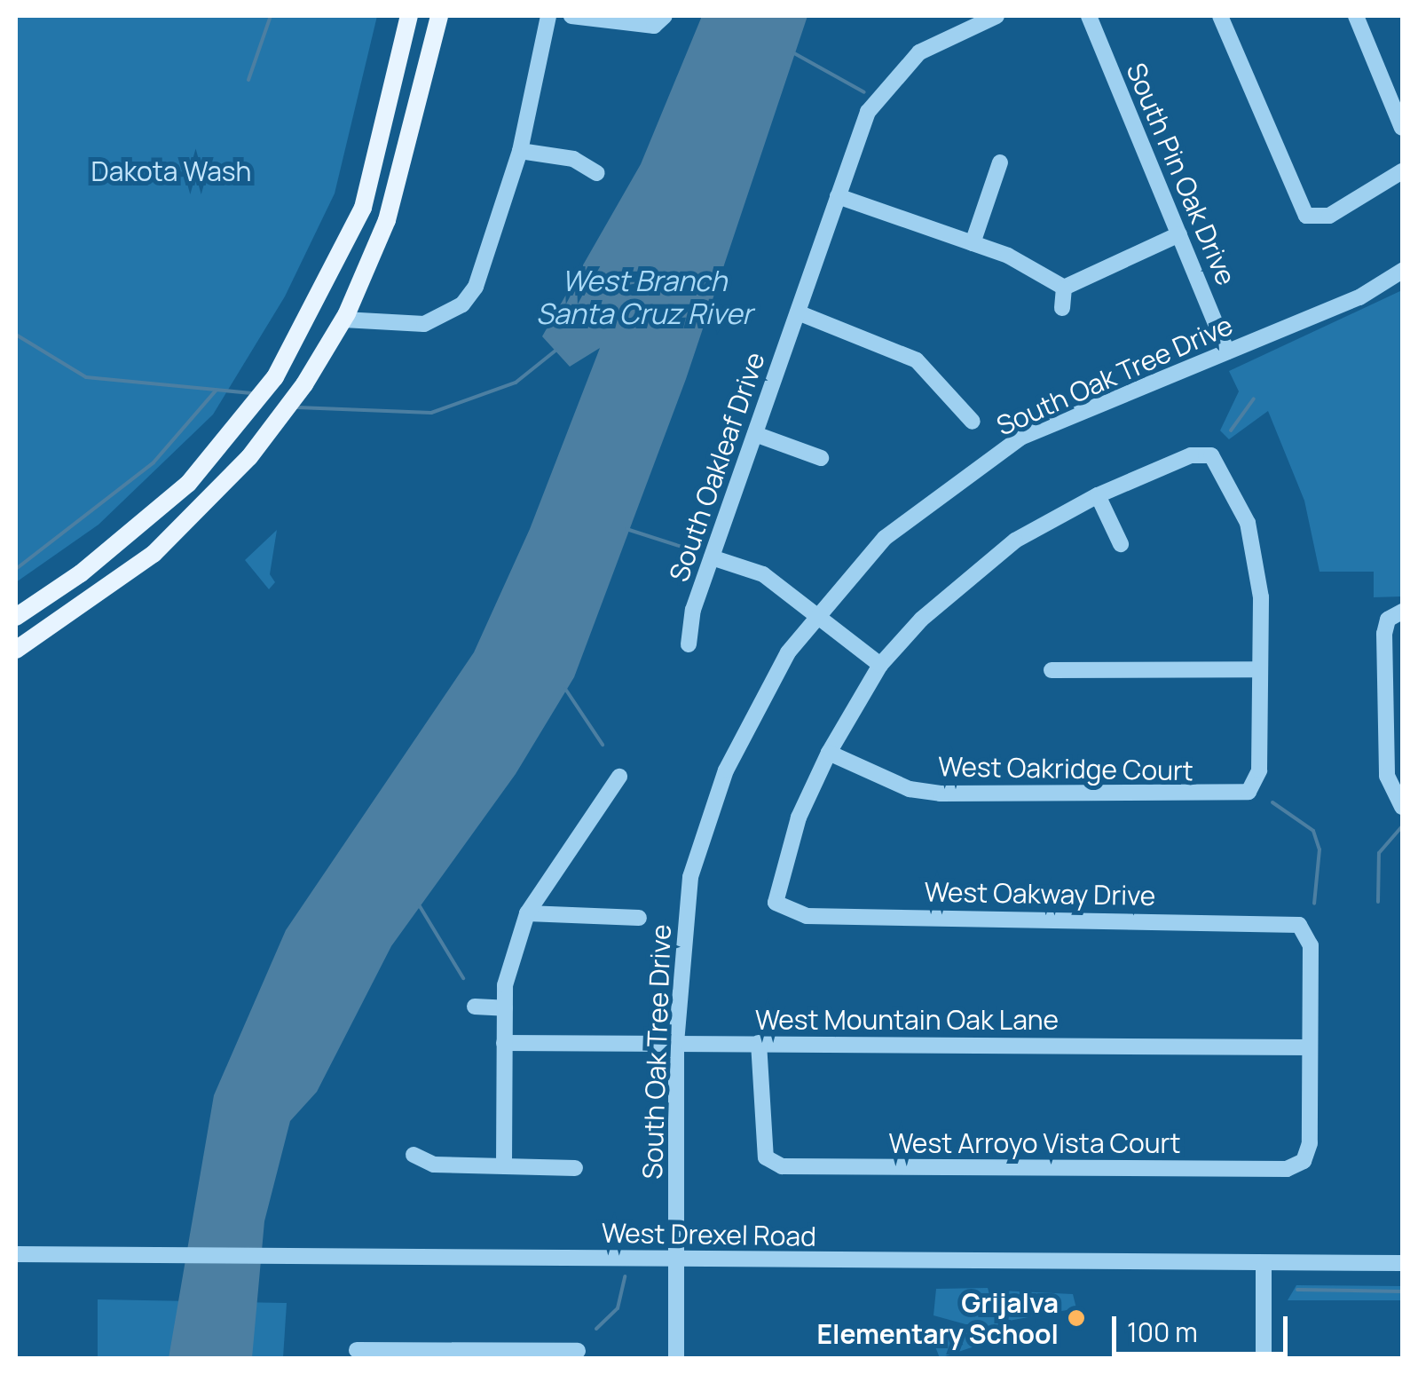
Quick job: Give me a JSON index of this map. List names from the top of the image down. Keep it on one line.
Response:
{"streets":{"street":["South Pin Oak Drive","South Oak Tree Drive","South Oakleaf Drive","West Oakridge Court","West Oakway Drive","West Mountain Oak Lane","West Arroyo Vista Court","West Drexel Road"]},"crossings":[["South Pin Oak Drive","South Oak Tree Drive"],["South Oak Tree Drive","West Mountain Oak Lane"],["South Oak Tree Drive","West Drexel Road"],["West Oakridge Court","West Oakway Drive"],["West Oakway Drive","West Mountain Oak Lane"],["West Oakway Drive","West Arroyo Vista Court"],["West Mountain Oak Lane","West Arroyo Vista Court"]],"water":["West Branch Santa Cruz River"],"parks":["Dakota Wash"],"places":["Grijalva Elementary School"],"scale_bar":"100 m"}
